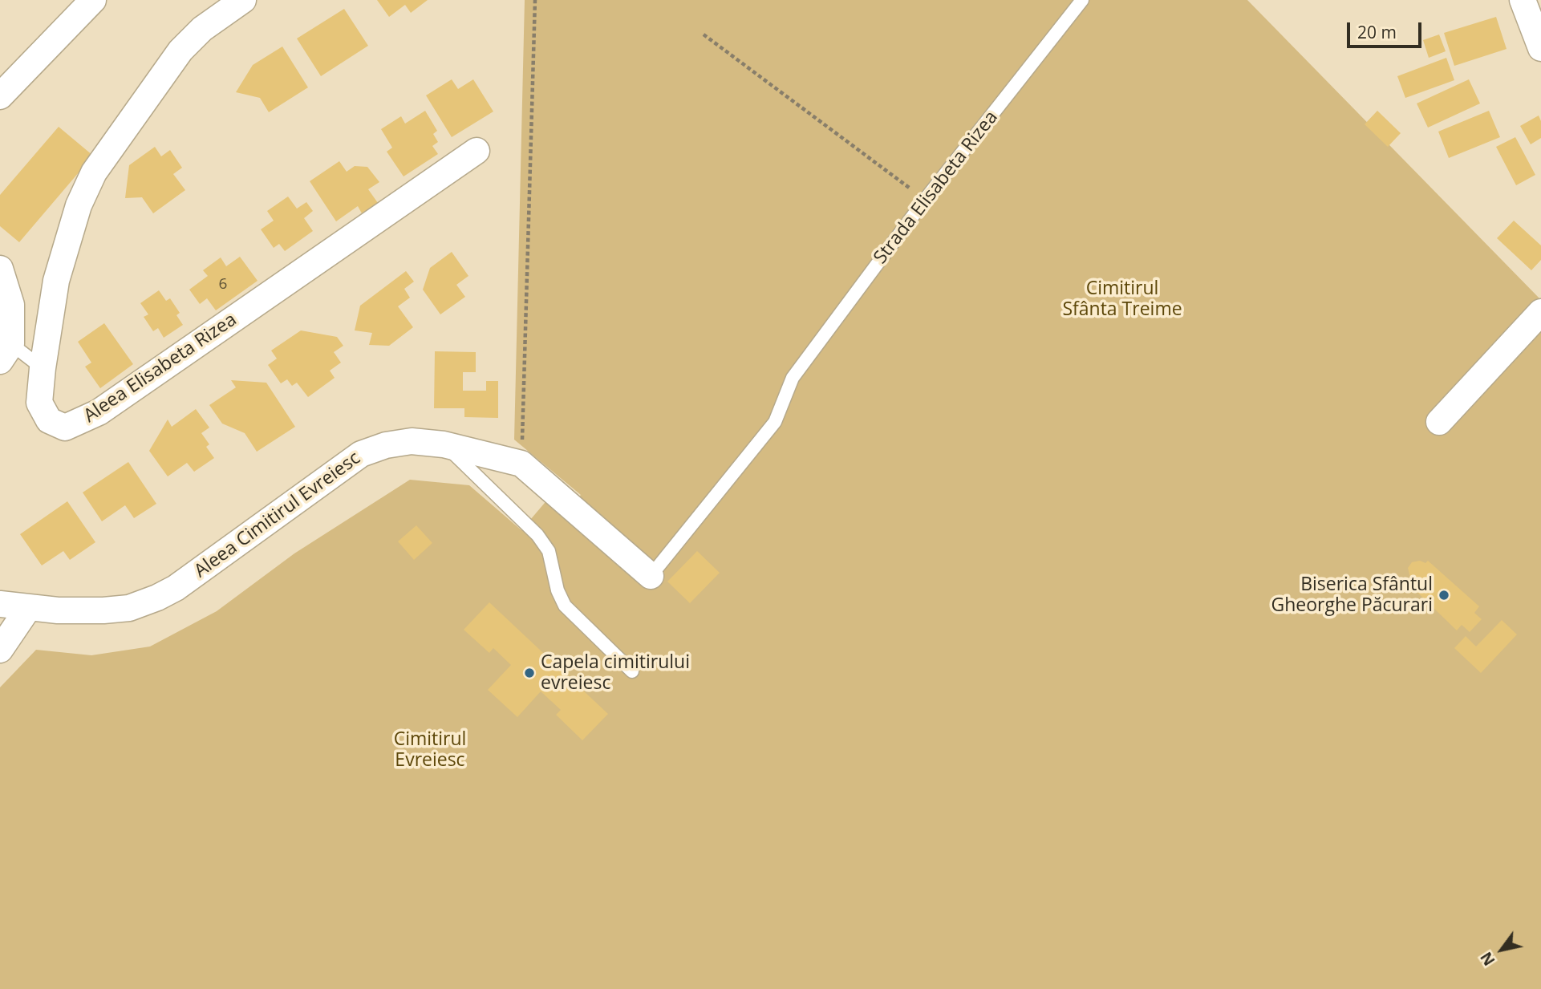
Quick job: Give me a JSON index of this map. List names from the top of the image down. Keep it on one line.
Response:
{"streets":{"street":["Aleea Elisabeta Rizea","Aleea Cimitirul Evreiesc"],"lane":["Strada Elisabeta Rizea"]},"crossings":[["Strada Elisabeta Rizea","Aleea Cimitirul Evreiesc"]],"parks":["Cimitirul Sfânta Treime","Cimitirul Evreiesc"],"places":["Biserica Sfântul Gheorghe Păcurari","Capela cimitirului evreiesc"],"house_numbers":["6"],"scale_bar":"20 m","north":"bottom left"}
